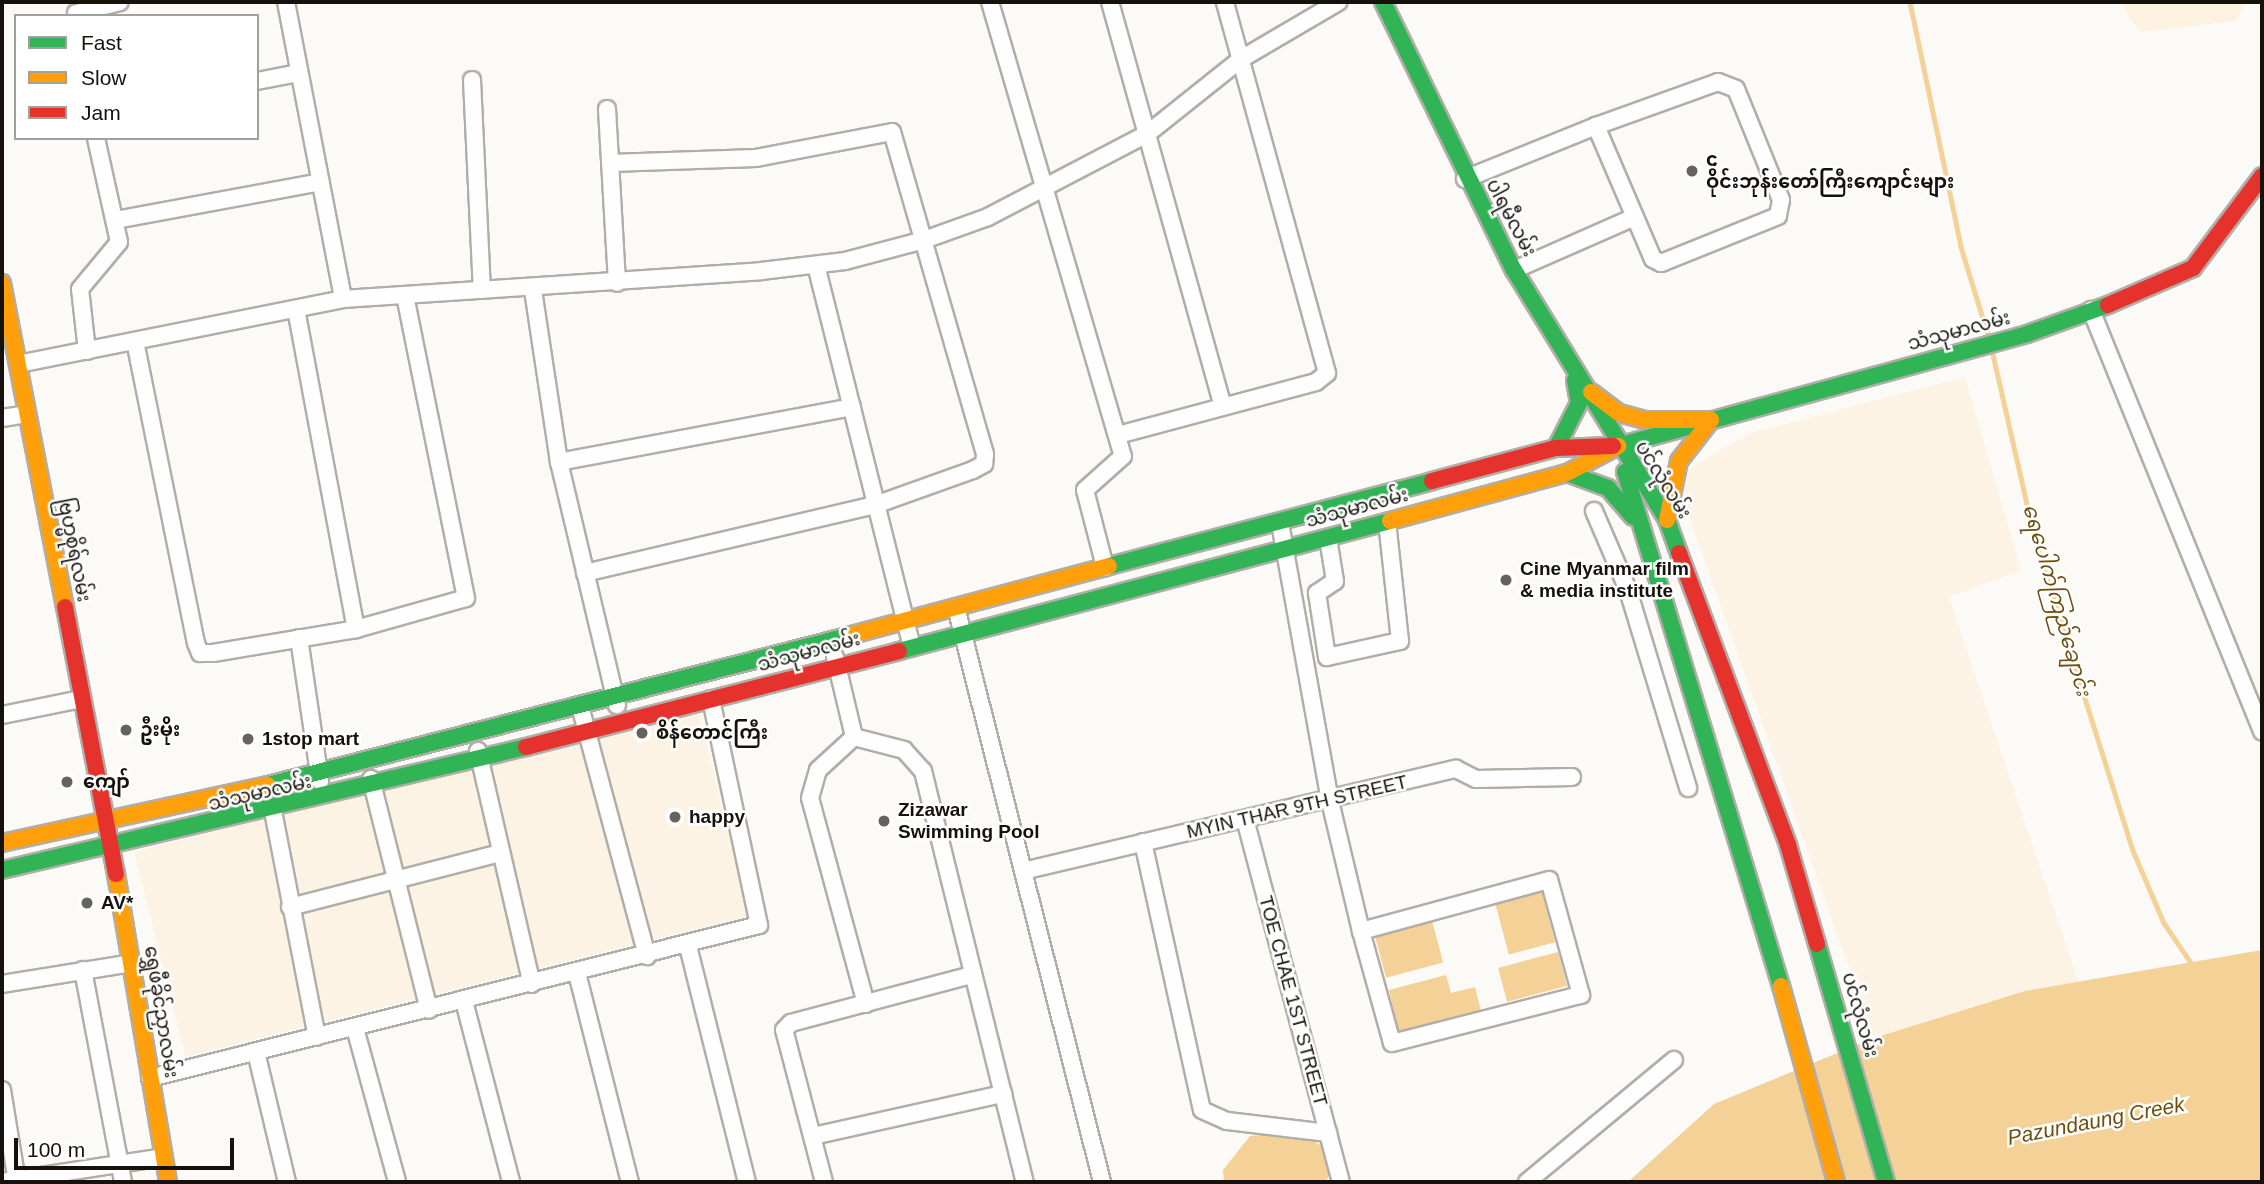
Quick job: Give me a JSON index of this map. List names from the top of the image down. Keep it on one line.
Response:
{"streets":{"main road":["ပါရမီလမ်း","သံသုမာလမ်း","ပင်လုံလမ်း","ဗြဟ္မစိုရ်လမ်း","ရွှေဖီခိုင်ညှာလမ်း"],"street":["MYIN THAR 9TH STREET","TOE CHAE 1ST STREET"]},"crossings":[["ပါရမီလမ်း","သံသုမာလမ်း"],["ပါရမီလမ်း","ပင်လုံလမ်း"],["သံသုမာလမ်း","ပင်လုံလမ်း"],["သံသုမာလမ်း","ဗြဟ္မစိုရ်လမ်း"],["သံသုမာလမ်း","ရွှေဖီခိုင်ညှာလမ်း"],["ဗြဟ္မစိုရ်လမ်း","ရွှေဖီခိုင်ညှာလမ်း"],["MYIN THAR 9TH STREET","TOE CHAE 1ST STREET"]],"water":["ရေပေါက်ကြည်ချောင်း","Pazundaung Creek"],"places":["၄ ဝိုင်းဘုန်းတော်ကြီးကျောင်းများ","Cine Myanmar film & media institute","ဦးမိုး","စိန်တောင်ကြီး","1stop mart","ကျော်","happy","Zizawar Swimming Pool","AV*"],"legend":["Fast","Slow","Jam"],"scale_bar":"100 m"}
